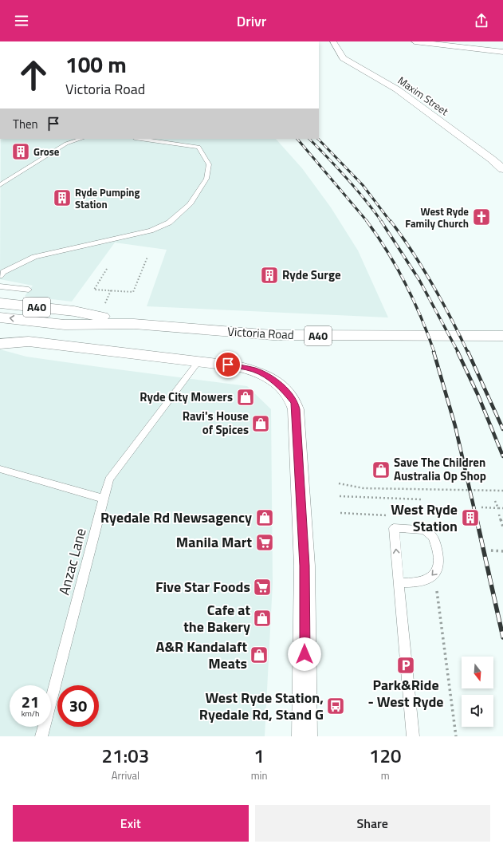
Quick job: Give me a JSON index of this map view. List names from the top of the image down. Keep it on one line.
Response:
{"streets":{"highway":["A40","Victoria Road"],"street":["Maxim Street"],"lane":["Anzac Lane"]},"places":{"building":["Grose","Ryde Pumping Station","Ryde Surge","West Ryde Station"],"church":["West Ryde Family Church"],"shop":["Ryde City Mowers","Ravi's House of Spices","Save The Children Australia Op Shop","Ryedale Rd Newsagency","Cafe at the Bakery","A&R Kandalaft Meats"],"supermarket":["Manila Mart","Five Star Foods"],"parking":["Park&Ride - West Ryde"],"bus stop":["West Ryde Station, Ryedale Rd, Stand G"]},"north":"bottom","page":{"header":"Drivr","turn":["100 m","Victoria Road"],"then":"Then","speed":"21 km/h","limit":"30","eta":["21:03","Arrival","1","min","120","m"],"buttons":["Exit","Share"]}}
